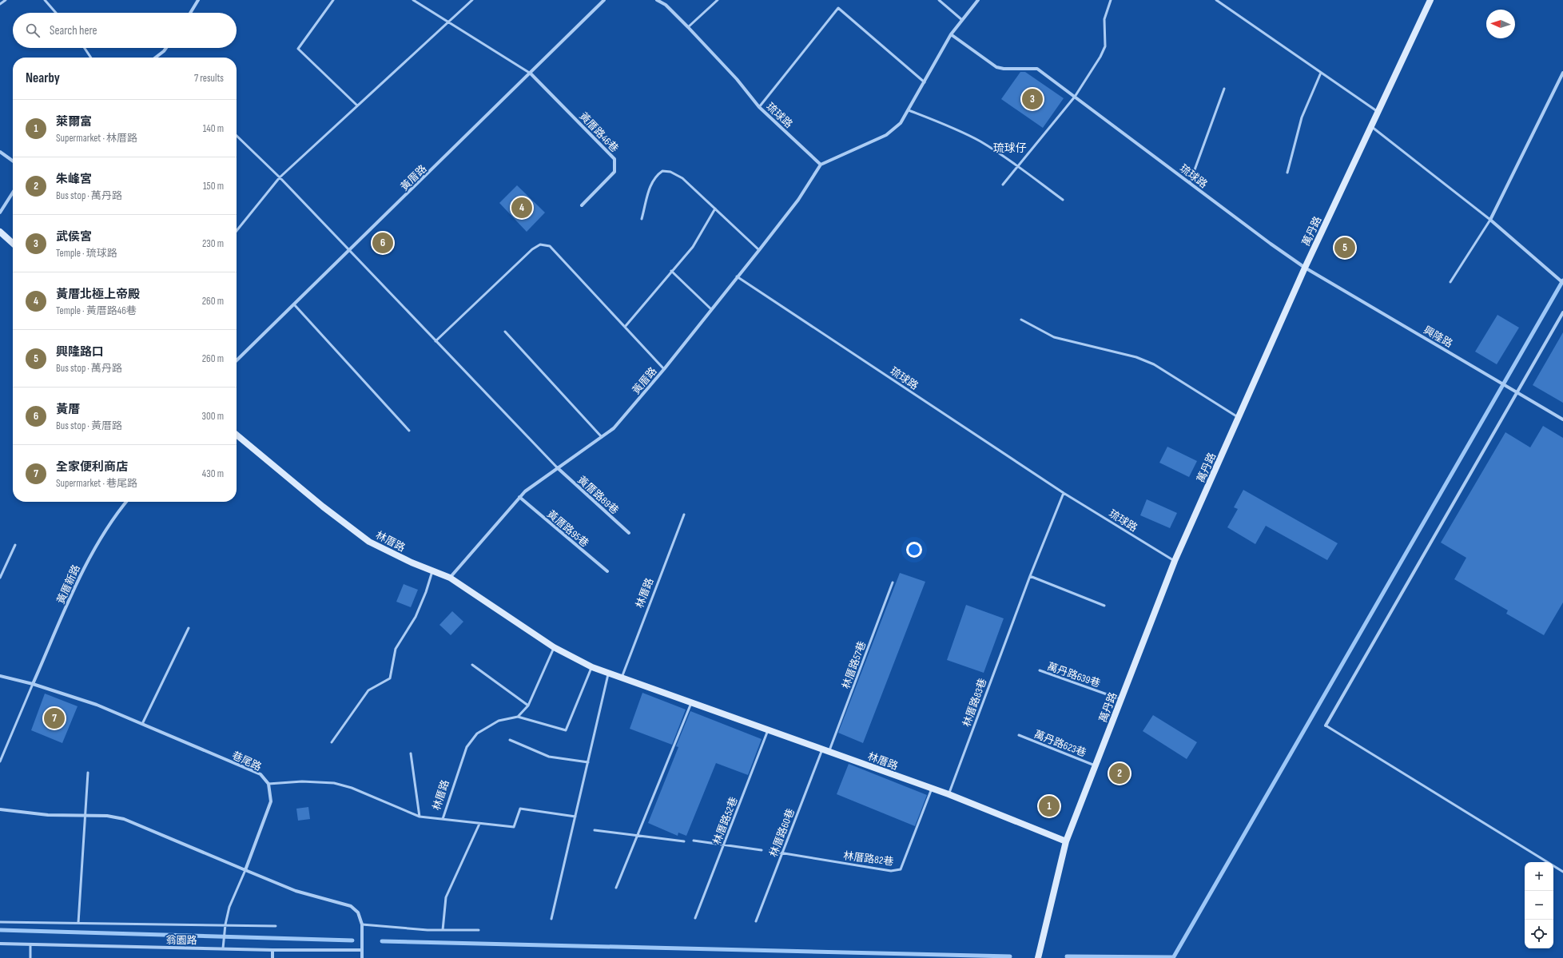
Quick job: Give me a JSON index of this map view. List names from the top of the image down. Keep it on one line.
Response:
{"streets":{"street":["琉球路","黃厝路46巷","黃厝路","萬丹路","興隆路","黃厝路89巷","黃厝路95巷","林厝路","黃厝新路","巷尾路","翁園路"],"lane":["林厝路57巷","萬丹路639巷","林厝路83巷","萬丹路623巷","林厝路52巷","林厝路60巷","林厝路82巷"]},"crossings":[["琉球路","黃厝路"],["琉球路","萬丹路"],["琉球路","興隆路"],["黃厝路46巷","黃厝路"],["黃厝路","黃厝路89巷"],["黃厝路","黃厝路95巷"],["黃厝路","林厝路"],["萬丹路","興隆路"],["萬丹路","林厝路"],["萬丹路","萬丹路639巷"],["萬丹路","萬丹路623巷"],["林厝路","林厝路57巷"],["林厝路","林厝路83巷"],["林厝路","巷尾路"],["林厝路","林厝路52巷"],["林厝路","林厝路60巷"],["林厝路","林厝路82巷"],["黃厝新路","巷尾路"],["林厝路60巷","林厝路82巷"]],"districts":["琉球仔"],"north":"left","page":{"search":"Search here","heading":["Nearby","7 results"],"pins":["3","4","6","5","7","2","1"],"list":[{"mark":"1","name":"萊爾富","note":"Supermarket · 林厝路","value":"140 m"},{"mark":"2","name":"朱峰宮","note":"Bus stop · 萬丹路","value":"150 m"},{"mark":"3","name":"武侯宮","note":"Temple · 琉球路","value":"230 m"},{"mark":"4","name":"黃厝北極上帝殿","note":"Temple · 黃厝路46巷","value":"260 m"},{"mark":"5","name":"興隆路口","note":"Bus stop · 萬丹路","value":"260 m"},{"mark":"6","name":"黃厝","note":"Bus stop · 黃厝路","value":"300 m"},{"mark":"7","name":"全家便利商店","note":"Supermarket · 巷尾路","value":"430 m"}],"map_buttons":["+","−"]}}
